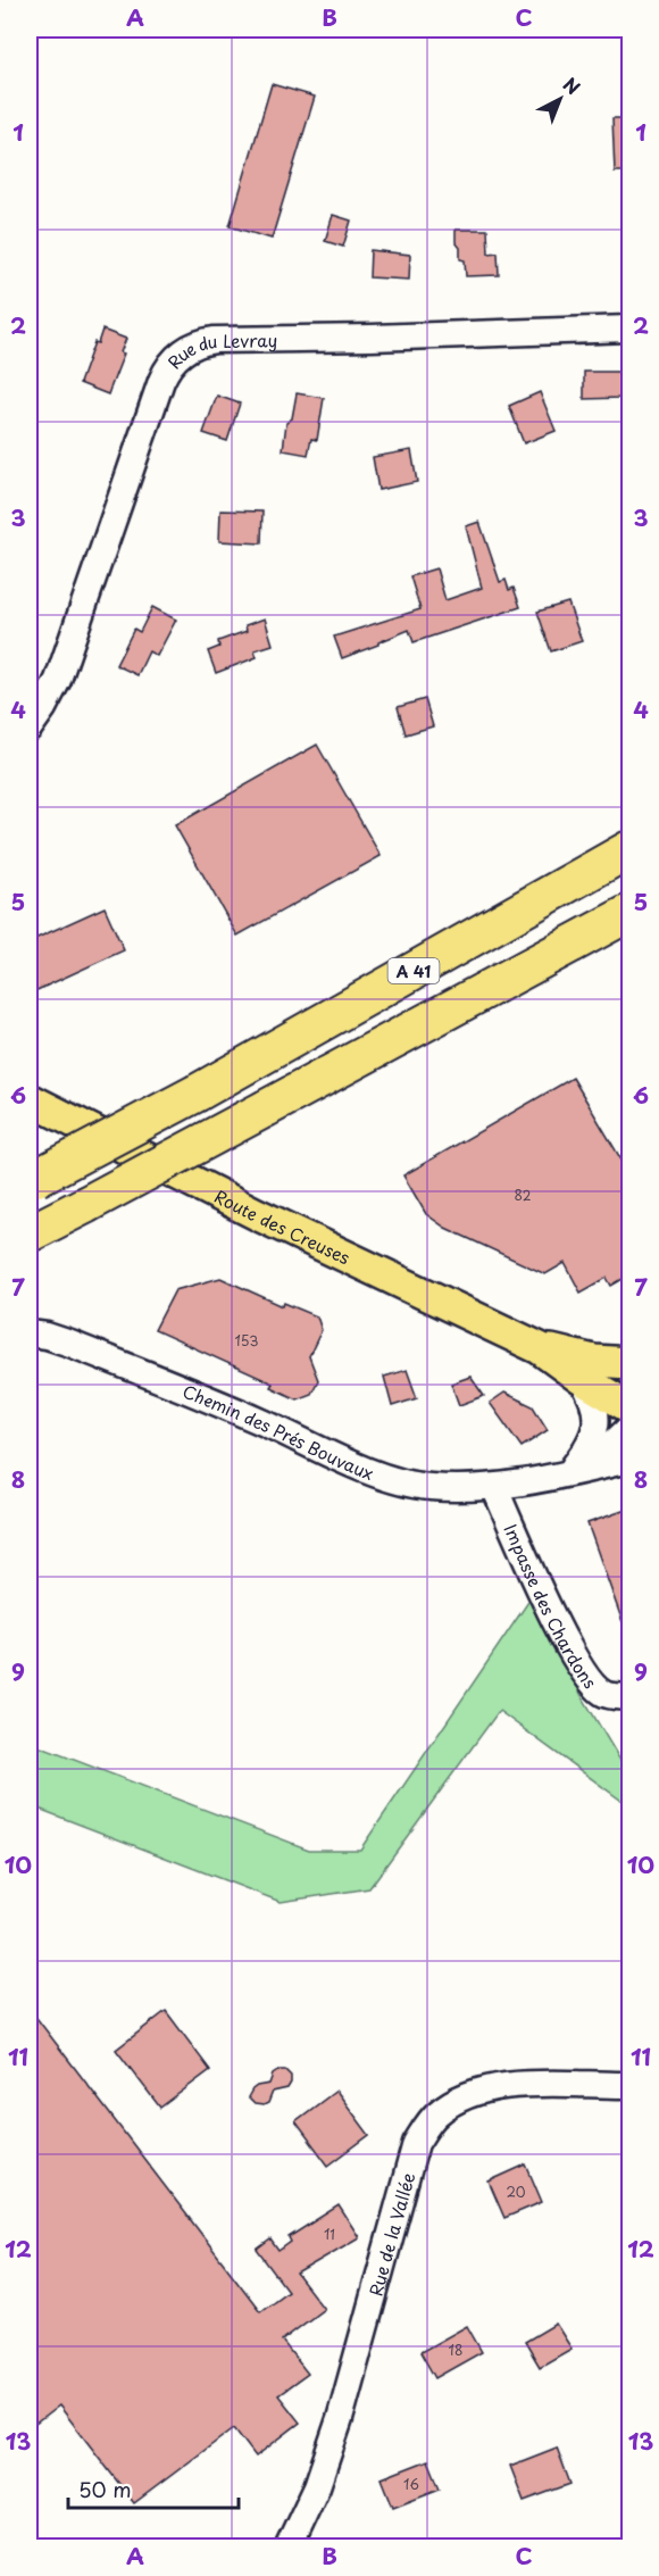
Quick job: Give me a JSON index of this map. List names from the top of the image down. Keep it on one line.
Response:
{"streets":{"highway":["A 41"],"main road":["Route des Creuses"],"street":["Rue du Levray","Chemin des Prés Bouvaux","Impasse des Chardons","Rue de la Vallée"]},"crossings":[["Chemin des Prés Bouvaux","Impasse des Chardons"]],"house_numbers":["82","153","20","11","18","16"],"scale_bar":"50 m","north":"top right","grid":{"columns":["A","B","C"],"rows":["1","2","3","4","5","6","7","8","9","10","11","12","13"]}}
